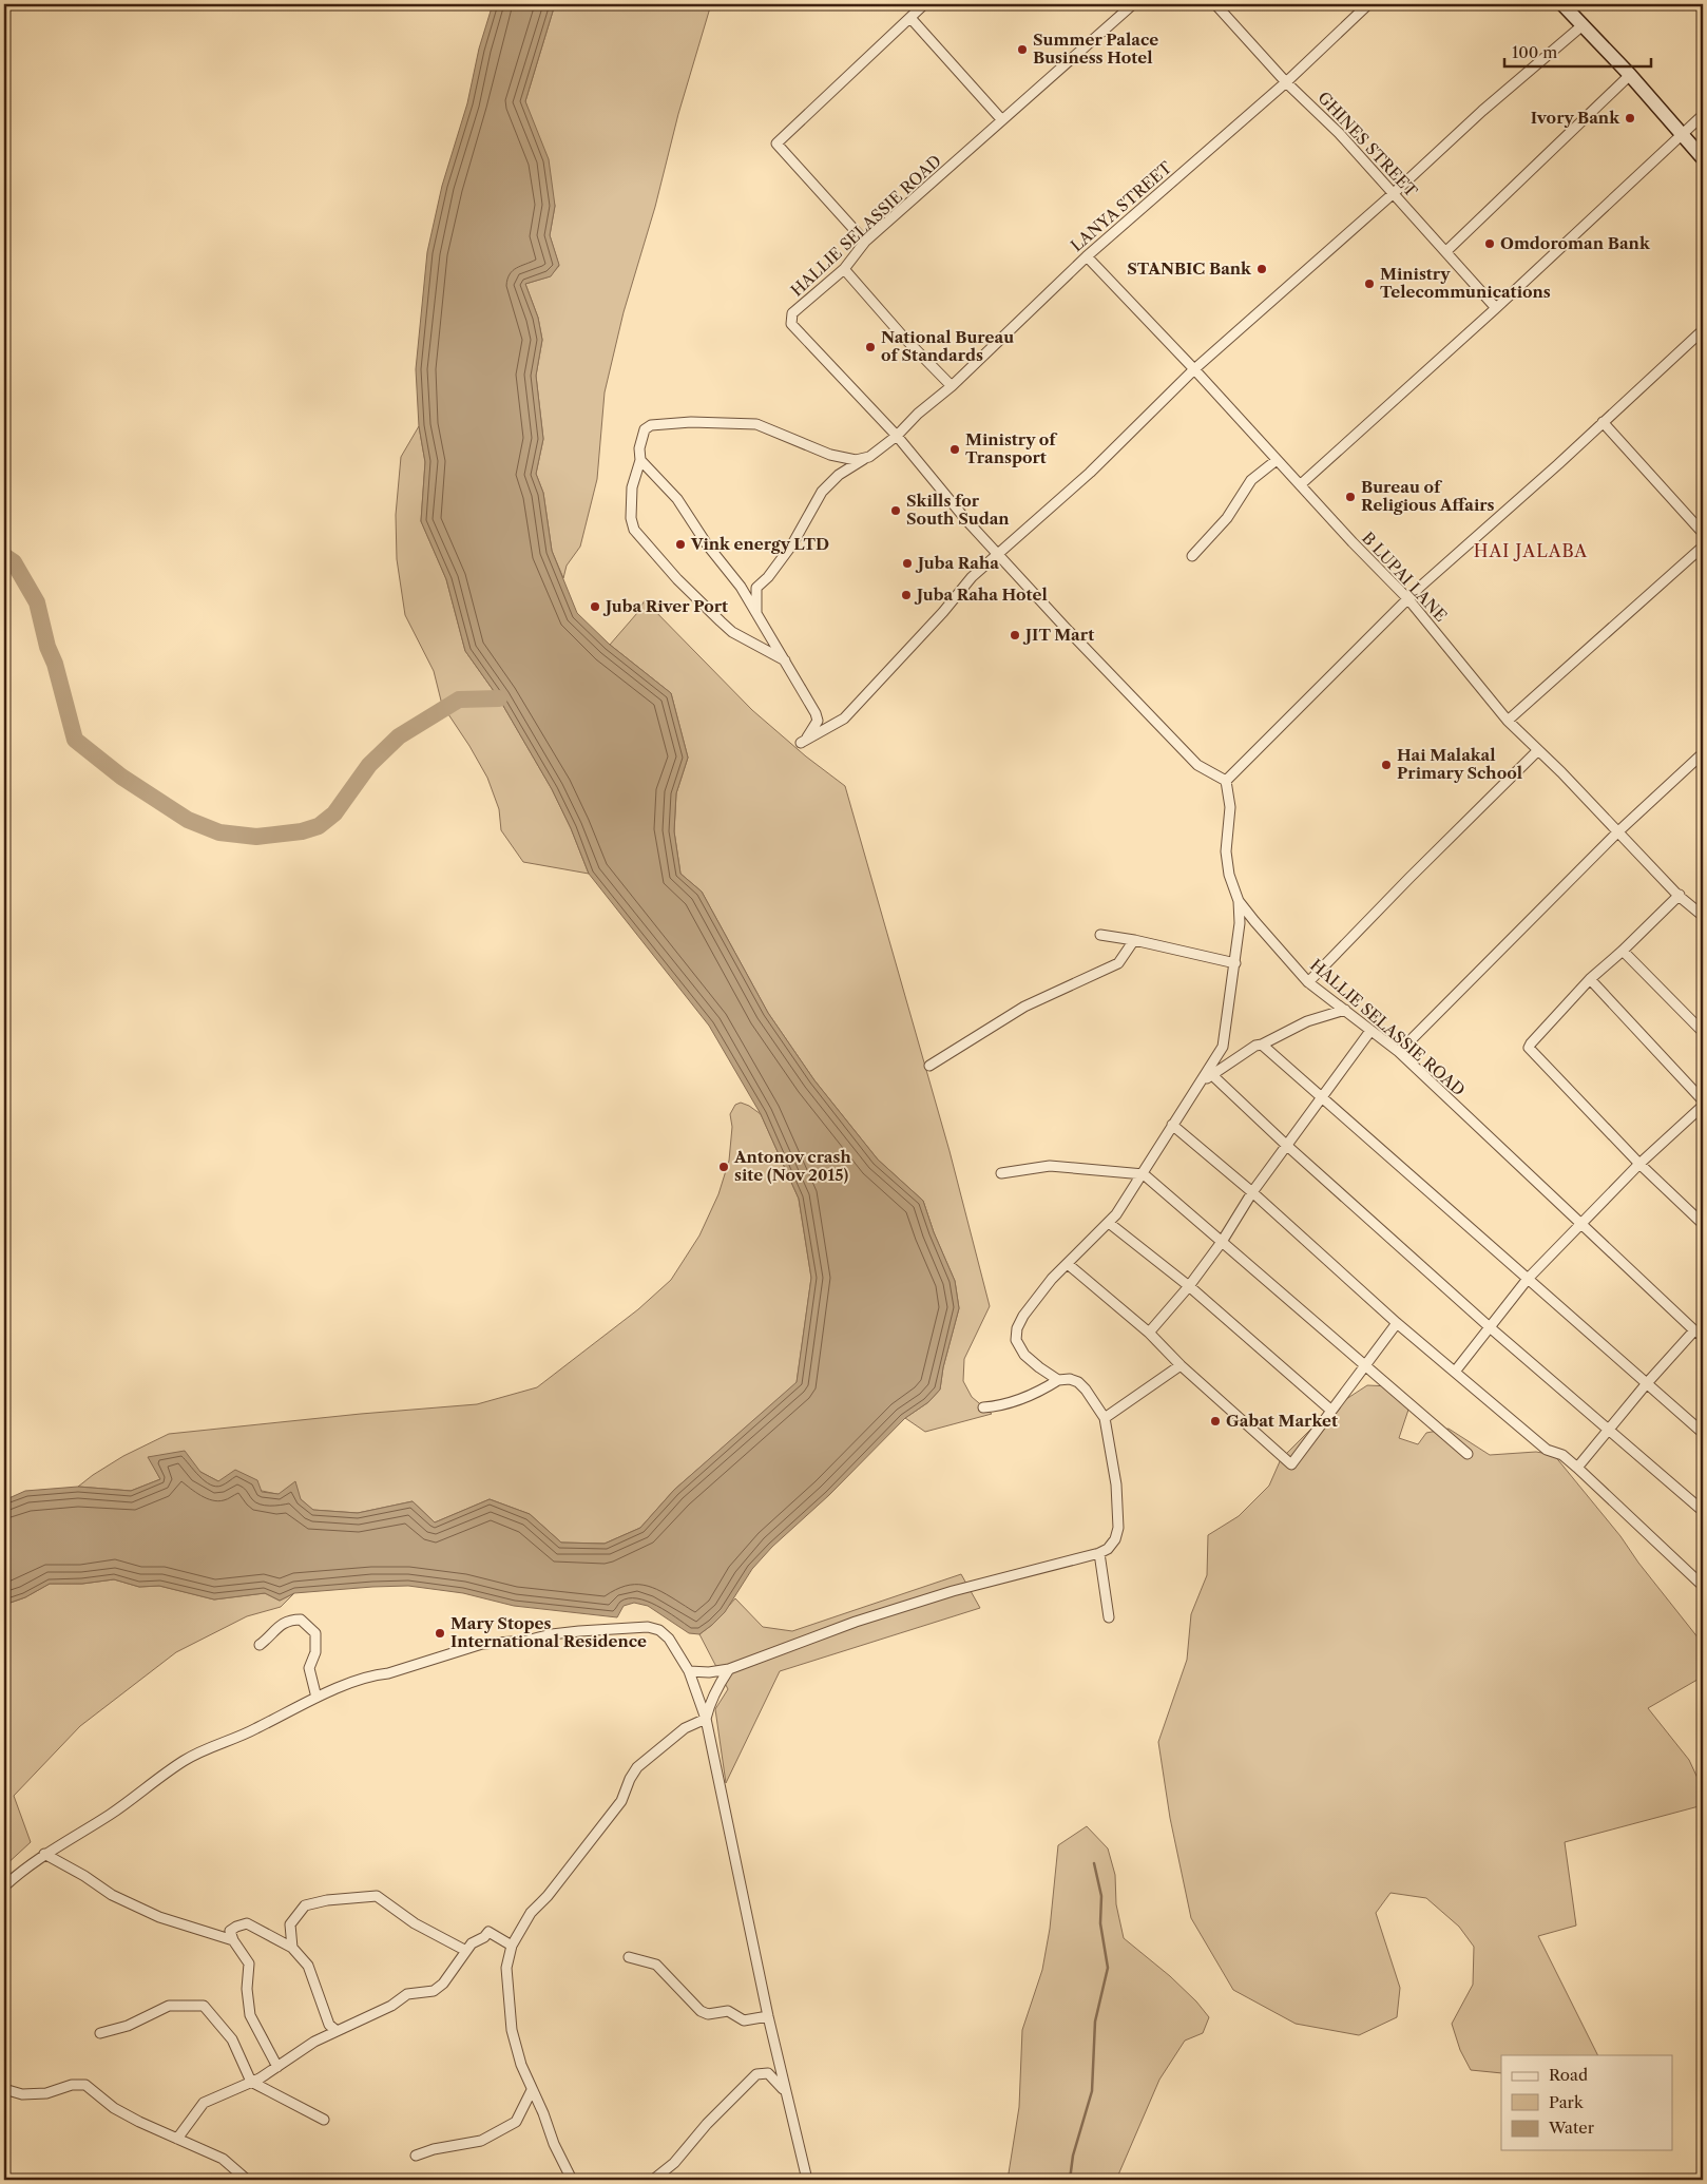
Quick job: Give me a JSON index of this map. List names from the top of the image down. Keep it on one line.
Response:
{"streets":{"street":["GHINES STREET","LANYA STREET","HALLIE SELASSIE ROAD","B LUPAI LANE"]},"crossings":[["GHINES STREET","LANYA STREET"],["LANYA STREET","HALLIE SELASSIE ROAD"],["LANYA STREET","B LUPAI LANE"]],"districts":["HAI JALABA"],"places":["Summer Palace Business Hotel","Ivory Bank","Omdoroman Bank","STANBIC Bank","Ministry Telecommunications","National Bureau of Standards","Ministry of Transport","Bureau of Religious Affairs","Skills for South Sudan","Vink energy LTD","Juba Raha","Juba Raha Hotel","Juba River Port","JIT Mart","Hai Malakal Primary School","Antonov crash site (Nov 2015)","Gabat Market","Mary Stopes International Residence"],"legend":["Road","Park","Water"],"scale_bar":"100 m"}
